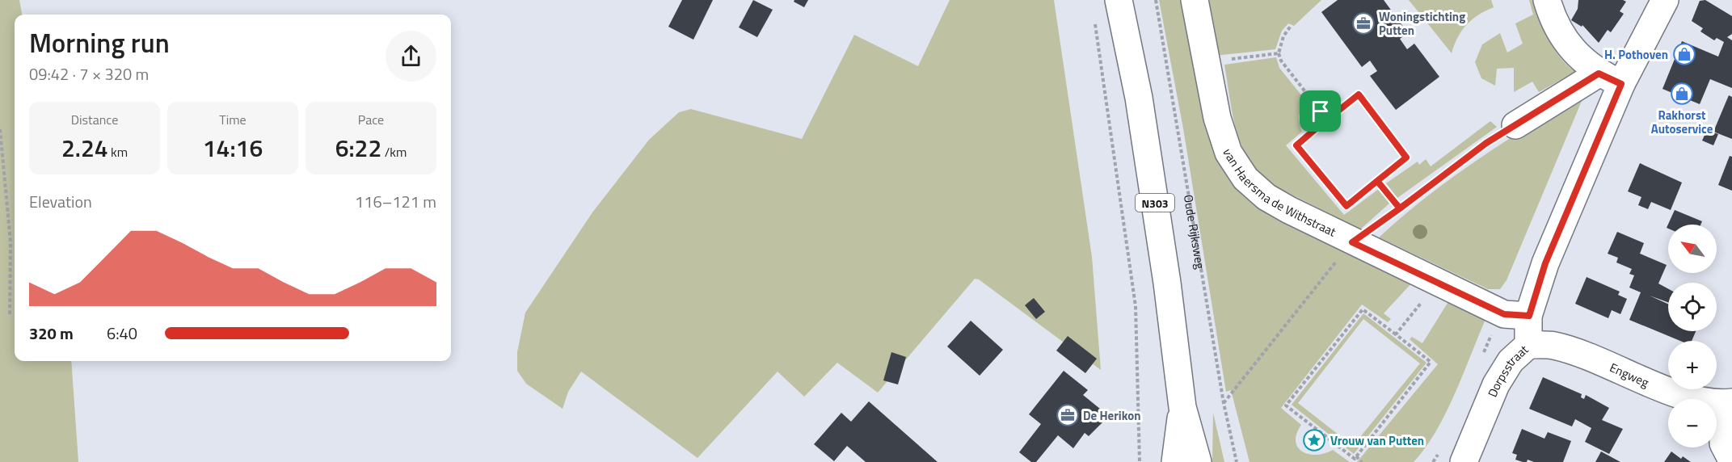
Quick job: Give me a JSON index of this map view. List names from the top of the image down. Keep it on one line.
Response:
{"streets":{"street":["van Haersma de Withstraat","N303","Dorpsstraat","Engweg"],"path":["Oude Rijksweg"]},"crossings":[["van Haersma de Withstraat","Dorpsstraat"],["Dorpsstraat","Engweg"]],"places":{"office":["Woningstichting Putten","De Herikon"],"shop":["H. Pothoven","Rakhorst Autoservice"],"place":["Vrouw van Putten"]},"north":"top left","page":{"heading":["Morning run","09:42 · 7 × 320 m"],"stats":[["Distance","2.24 km"],["Time","14:16"],["Pace","6:22 /km"]],"chart":["Elevation","116–121 m"],"map_buttons":["+","−"],"list":[{"name":"320 m","note":"6:40"}]}}
